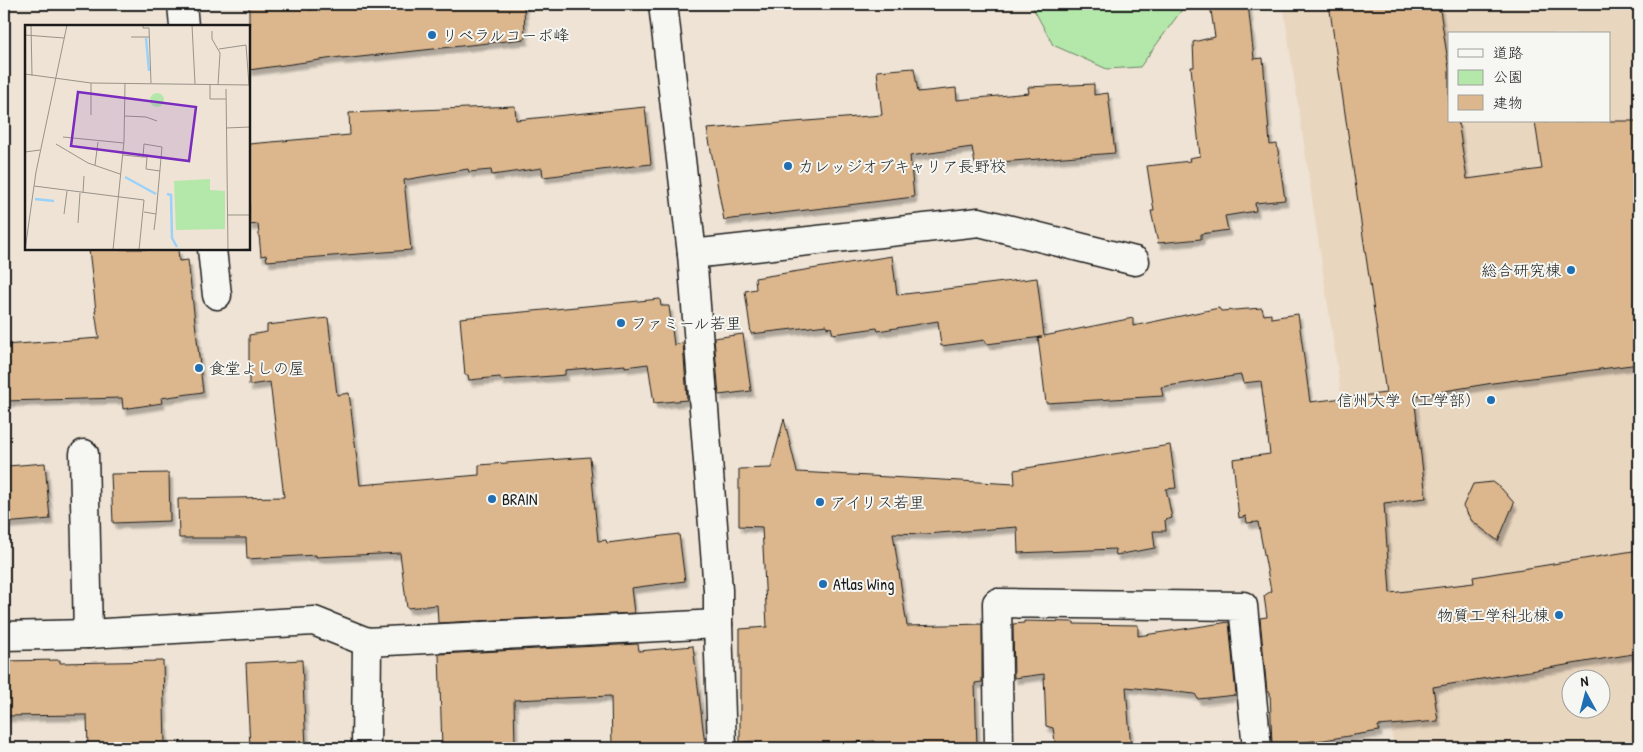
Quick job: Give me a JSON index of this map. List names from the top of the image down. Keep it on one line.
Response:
{"places":["リベラルコーポ峰","カレッジオブキャリア長野校","総合研究棟","ファミール若里","食堂よしの屋","信州大学（工学部）","BRAIN","アイリス若里","Atlas Wing","物質工学科北棟"],"legend":["道路","公園","建物"],"north":"top"}
